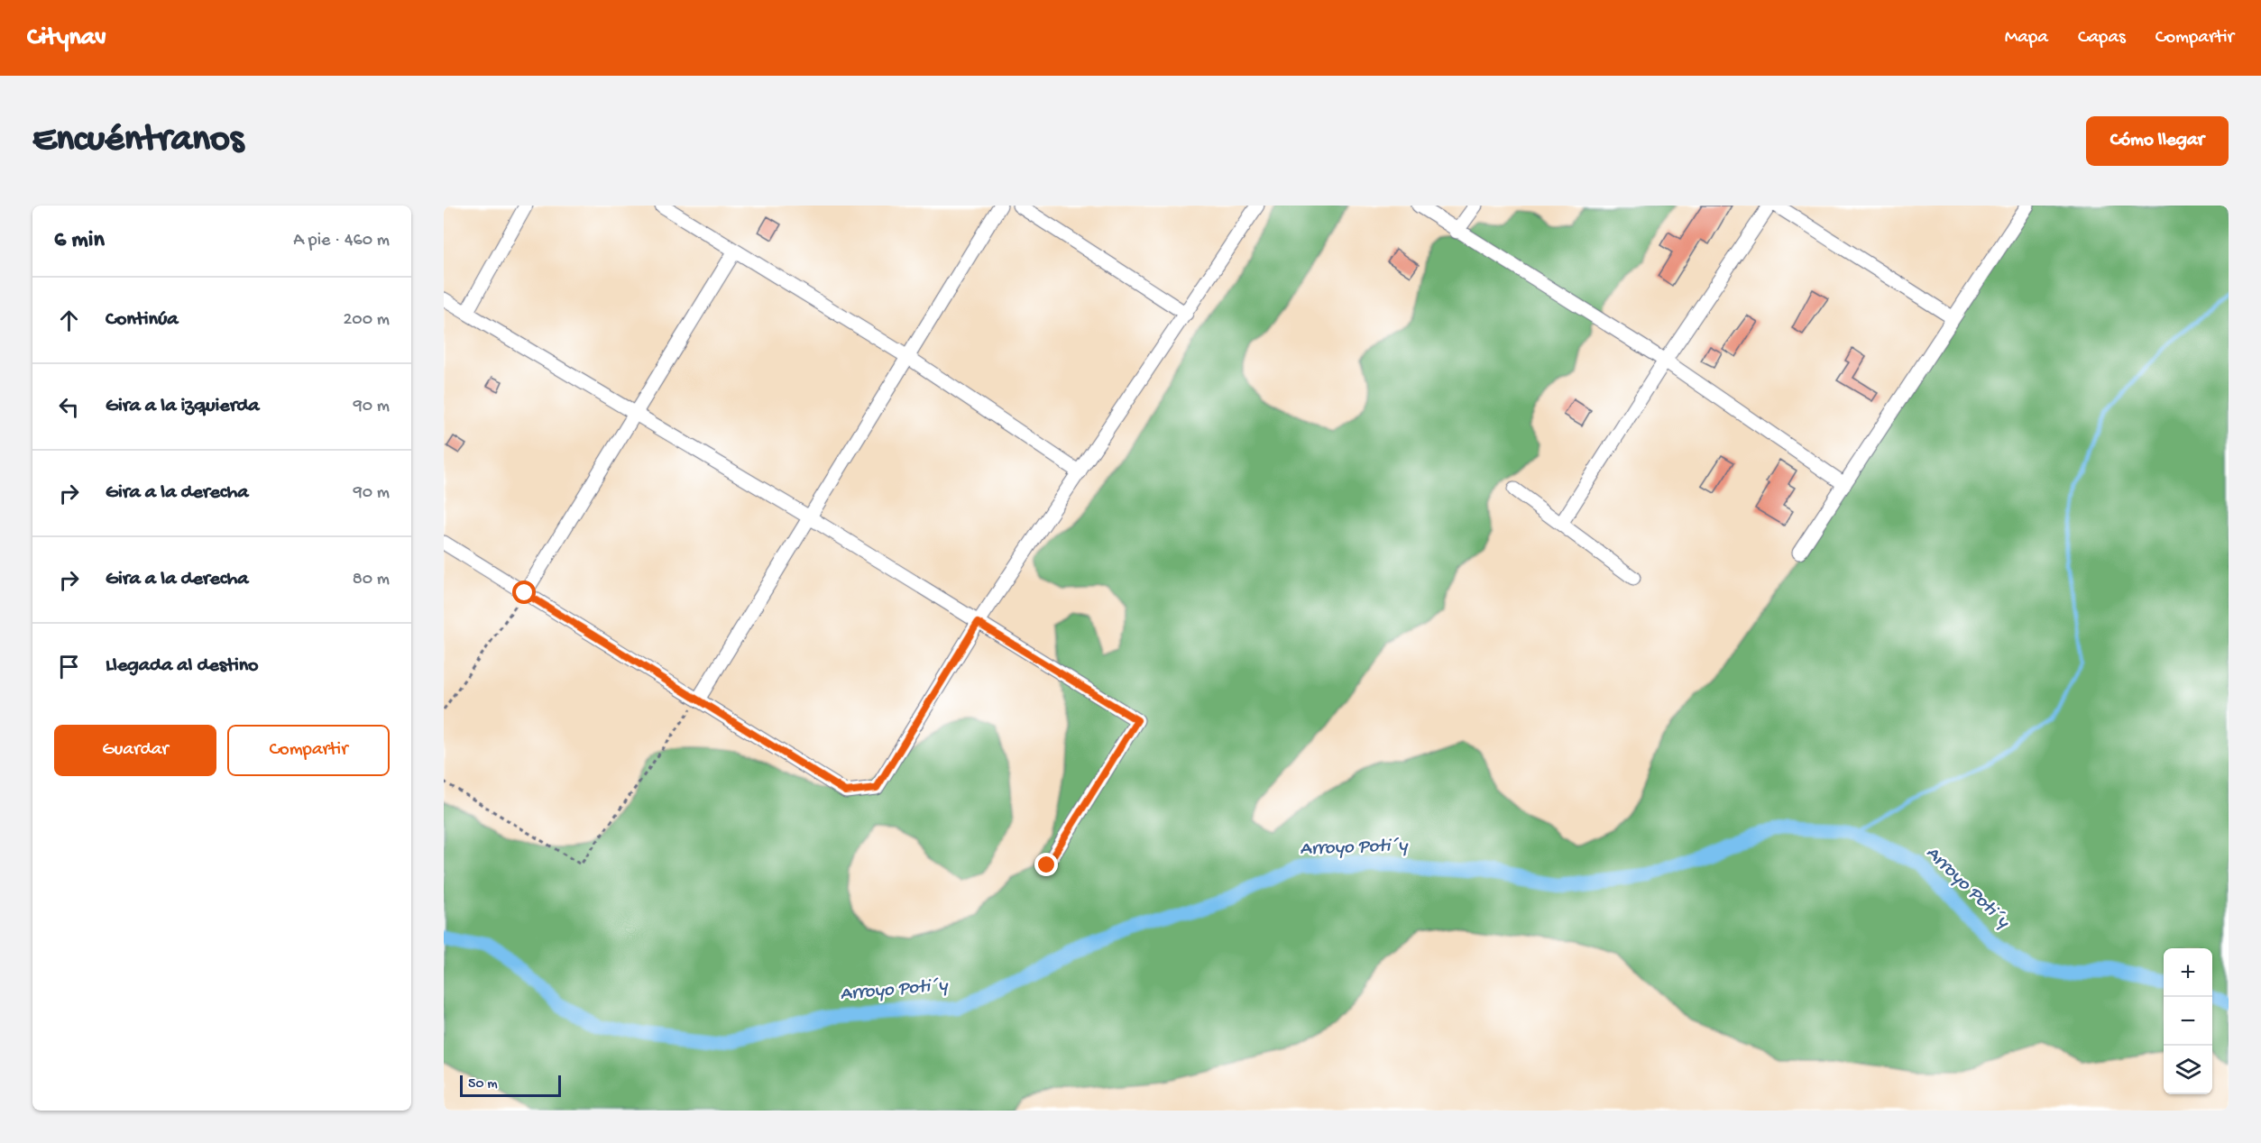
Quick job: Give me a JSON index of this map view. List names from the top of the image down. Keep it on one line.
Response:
{"water":["Arroyo Poti´y"],"scale_bar":"50 m","page":{"header":"Citynav","nav":["Mapa","Capas","Compartir"],"buttons":["Cómo llegar",["Guardar","Compartir"]],"title":"Encuéntranos","heading":["6 min","A pie · 460 m"],"list":[["Continúa","200 m"],["Gira a la izquierda","90 m"],["Gira a la derecha","90 m"],["Gira a la derecha","80 m"],"Llegada al destino"],"map_buttons":["+","−"],"scale":"50 m"}}
